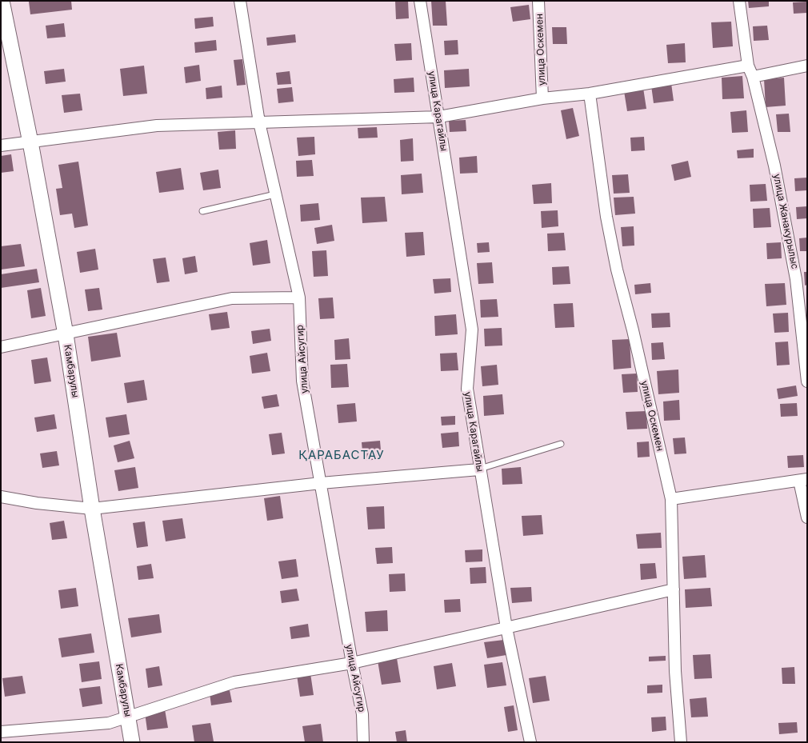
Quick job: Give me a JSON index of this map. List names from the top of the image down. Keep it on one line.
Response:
{"streets":{"street":["улица Оскемен","улица Карагайлы","улица Жанакурылыс","улица Айсугир","Камбарулы"]},"districts":["ҚАРАБАСТАУ"]}
